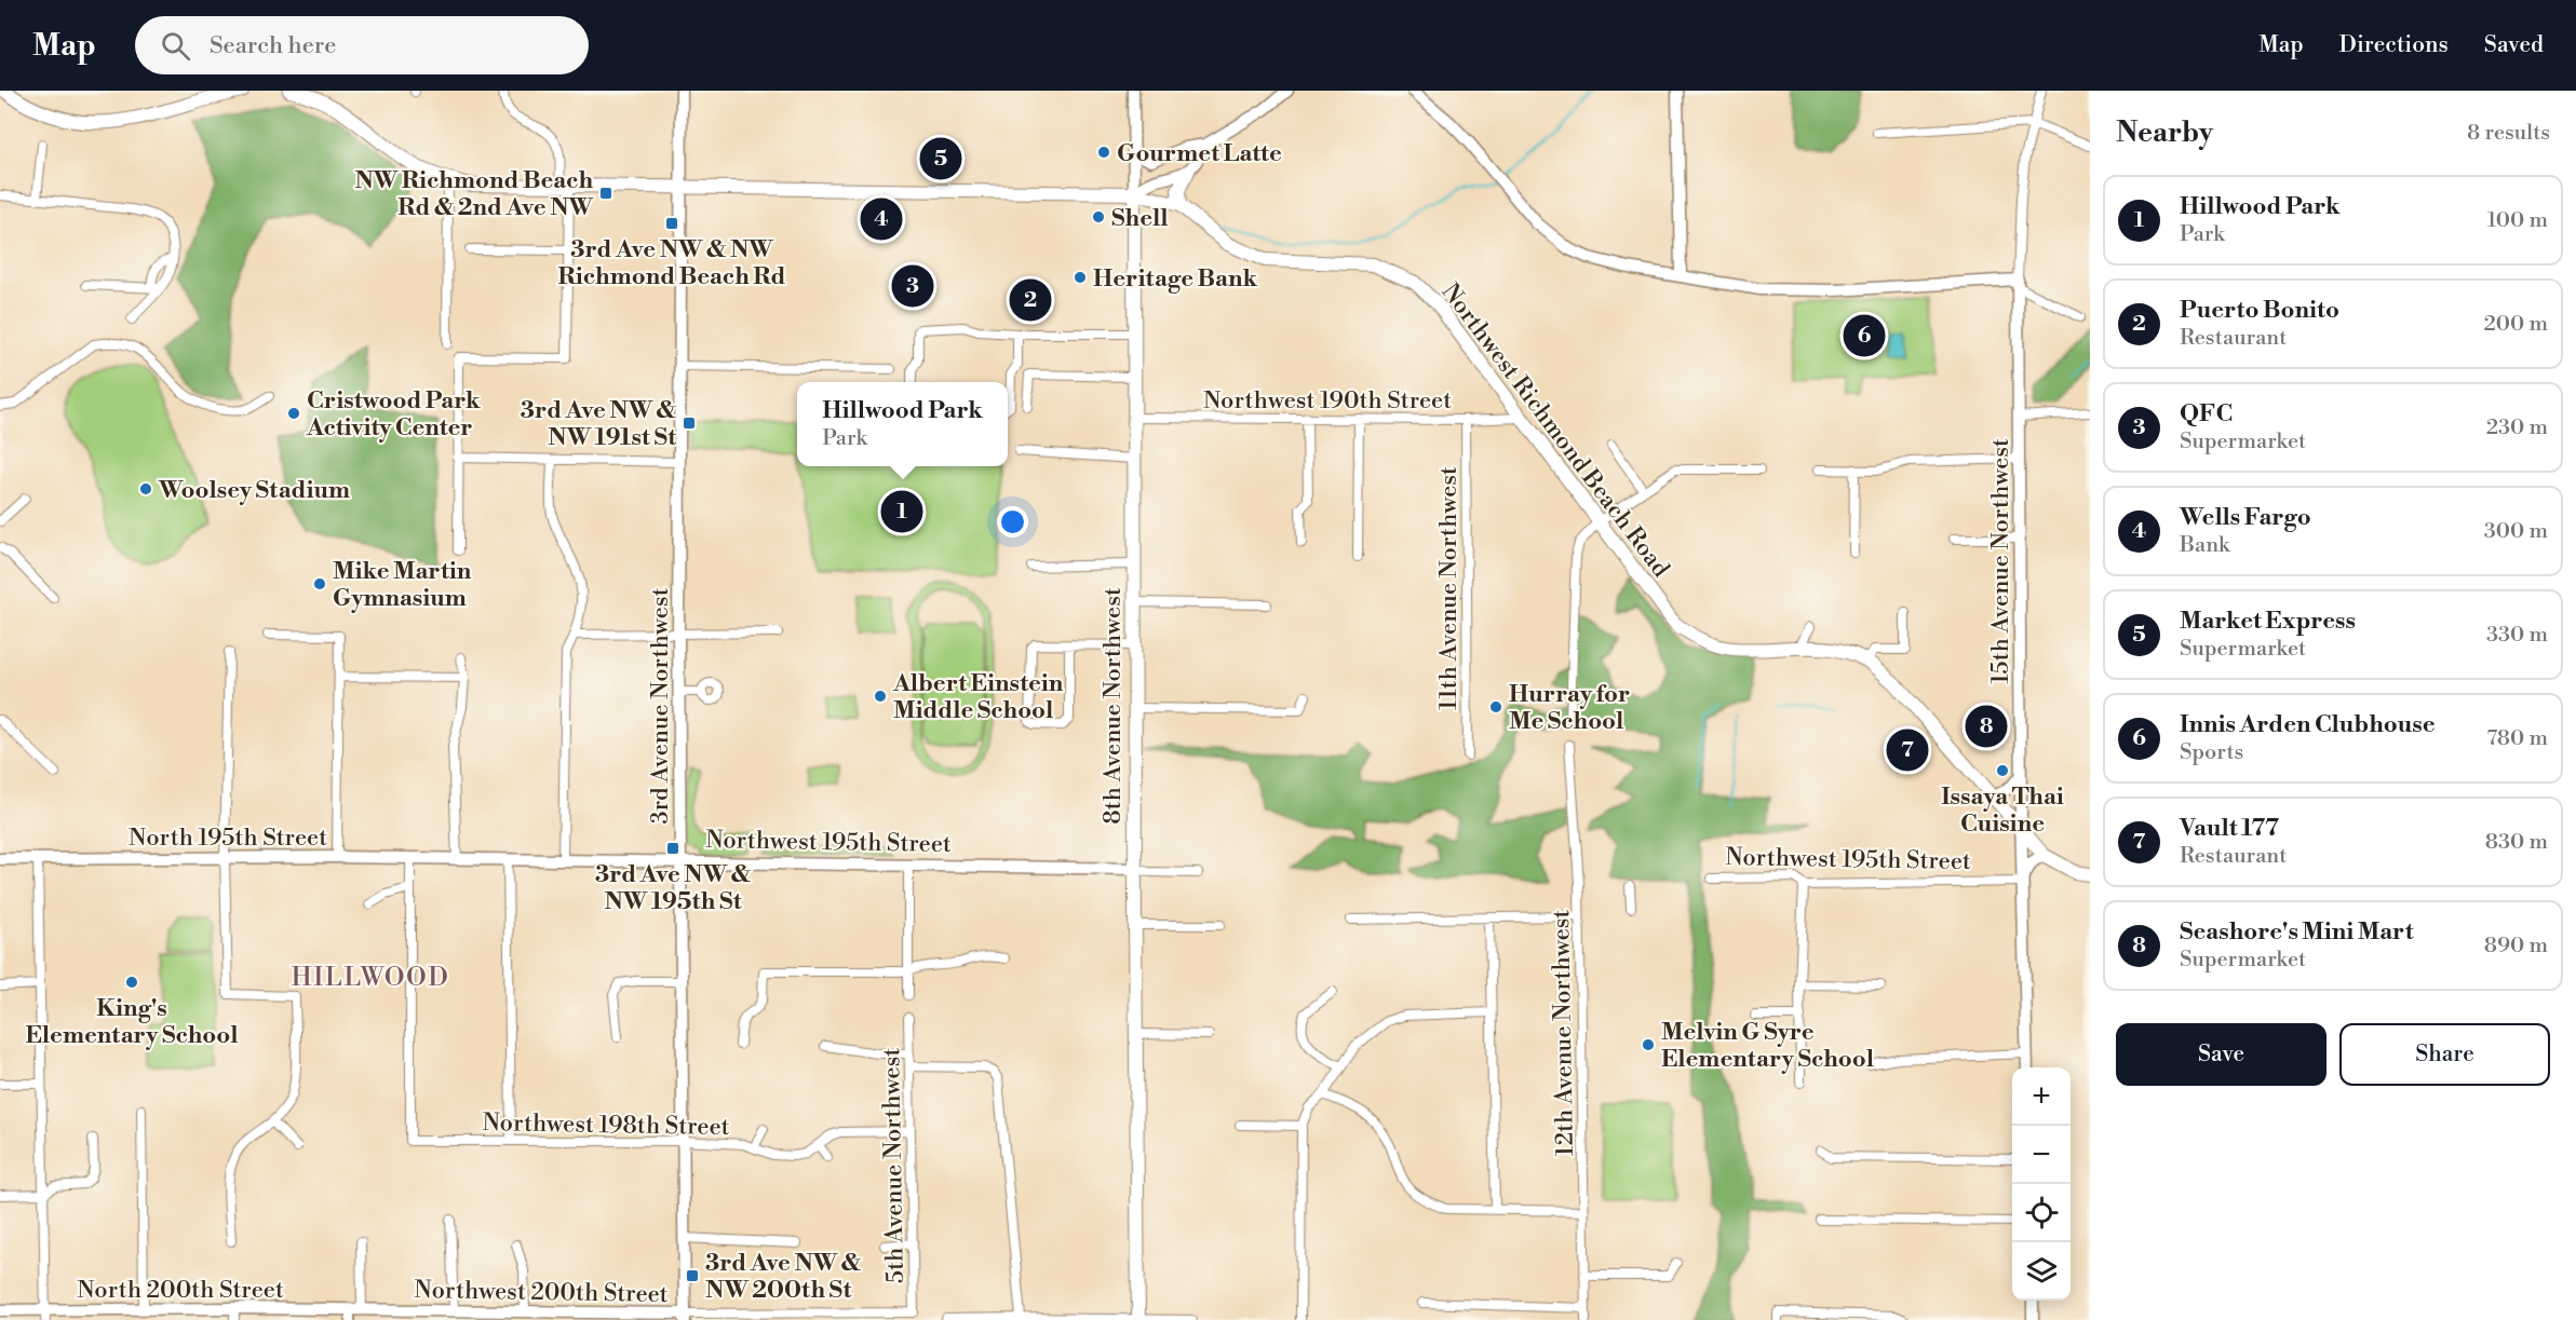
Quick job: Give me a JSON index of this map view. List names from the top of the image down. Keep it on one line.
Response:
{"streets":{"main road":["Northwest Richmond Beach Road","8th Avenue Northwest"],"street":["Northwest 190th Street","15th Avenue Northwest","11th Avenue Northwest","3rd Avenue Northwest","North 195th Street","Northwest 195th Street","12th Avenue Northwest","Northwest 198th Street","5th Avenue Northwest","North 200th Street","Northwest 200th Street"]},"crossings":[["Northwest 190th Street","Northwest Richmond Beach Road"],["Northwest 190th Street","11th Avenue Northwest"],["Northwest 190th Street","8th Avenue Northwest"],["Northwest Richmond Beach Road","15th Avenue Northwest"],["Northwest Richmond Beach Road","3rd Avenue Northwest"],["Northwest Richmond Beach Road","8th Avenue Northwest"],["15th Avenue Northwest","Northwest 195th Street"],["3rd Avenue Northwest","Northwest 195th Street"],["3rd Avenue Northwest","Northwest 198th Street"],["3rd Avenue Northwest","Northwest 200th Street"],["8th Avenue Northwest","Northwest 195th Street"],["North 195th Street","Northwest 195th Street"],["Northwest 198th Street","5th Avenue Northwest"],["5th Avenue Northwest","Northwest 200th Street"],["North 200th Street","Northwest 200th Street"]],"districts":["HILLWOOD"],"places":{"other":["Gourmet Latte","Shell","Heritage Bank","Cristwood Park Activity Center","Woolsey Stadium","Mike Martin Gymnasium","Albert Einstein Middle School","Hurray for Me School","Issaya Thai Cuisine","King's Elementary School","Melvin G Syre Elementary School"],"transit":["NW Richmond Beach Rd & 2nd Ave NW","3rd Ave NW & NW Richmond Beach Rd","3rd Ave NW & NW 191st St","3rd Ave NW & NW 195th St","3rd Ave NW & NW 200th St"]},"page":{"header":"Map","search":"Search here","nav":["Map","Directions","Saved"],"heading":["Nearby","8 results"],"pins":["5","4","3","2","6","1","8","7"],"list":[{"mark":"1","name":"Hillwood Park","note":"Park","value":"100 m"},{"mark":"2","name":"Puerto Bonito","note":"Restaurant","value":"200 m"},{"mark":"3","name":"QFC","note":"Supermarket","value":"230 m"},{"mark":"4","name":"Wells Fargo","note":"Bank","value":"300 m"},{"mark":"5","name":"Market Express","note":"Supermarket","value":"330 m"},{"mark":"6","name":"Innis Arden Clubhouse","note":"Sports","value":"780 m"},{"mark":"7","name":"Vault 177","note":"Restaurant","value":"830 m"},{"mark":"8","name":"Seashore's Mini Mart","note":"Supermarket","value":"890 m"}],"popup":["Hillwood Park","Park"],"buttons":["Save","Share"],"map_buttons":["+","−"]}}
